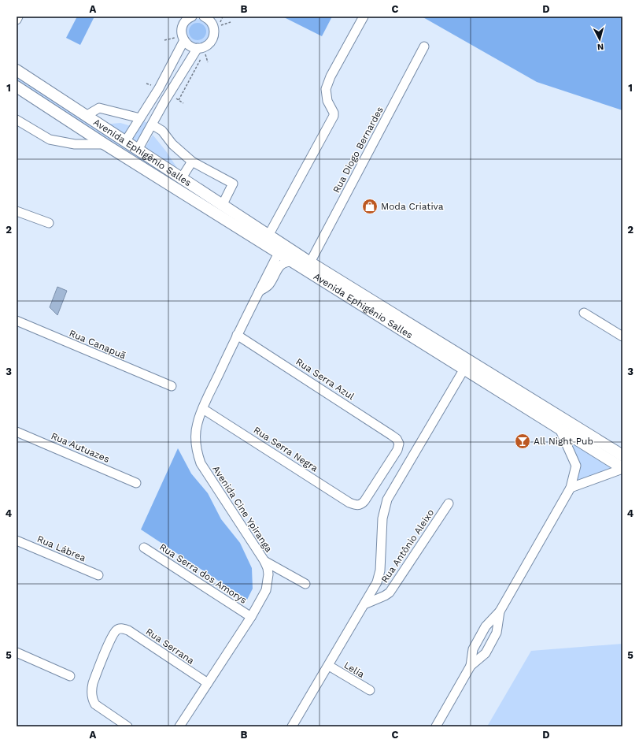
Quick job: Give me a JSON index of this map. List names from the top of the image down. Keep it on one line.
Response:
{"streets":{"main road":["Avenida Ephigênio Salles"],"street":["Rua Diogo Bernardes","Rua Canapuã","Rua Serra Azul","Rua Autuazes","Rua Serra Negra","Avenida Cine Ypiranga","Rua Antônio Aleixo","Rua Lábrea","Rua Serra dos Amorys","Rua Serrana","Lelia"]},"crossings":[["Rua Diogo Bernardes","Avenida Ephigênio Salles"],["Avenida Ephigênio Salles","Avenida Cine Ypiranga"],["Rua Serra Azul","Rua Serra Negra"],["Rua Serra Azul","Avenida Cine Ypiranga"],["Rua Serra Negra","Avenida Cine Ypiranga"],["Avenida Cine Ypiranga","Rua Serra dos Amorys"],["Avenida Cine Ypiranga","Rua Serrana"]],"places":{"shop":["Moda Criativa"],"bar":["All Night Pub"]},"north":"bottom","grid":{"columns":["A","B","C","D"],"rows":["1","2","3","4","5"]}}
